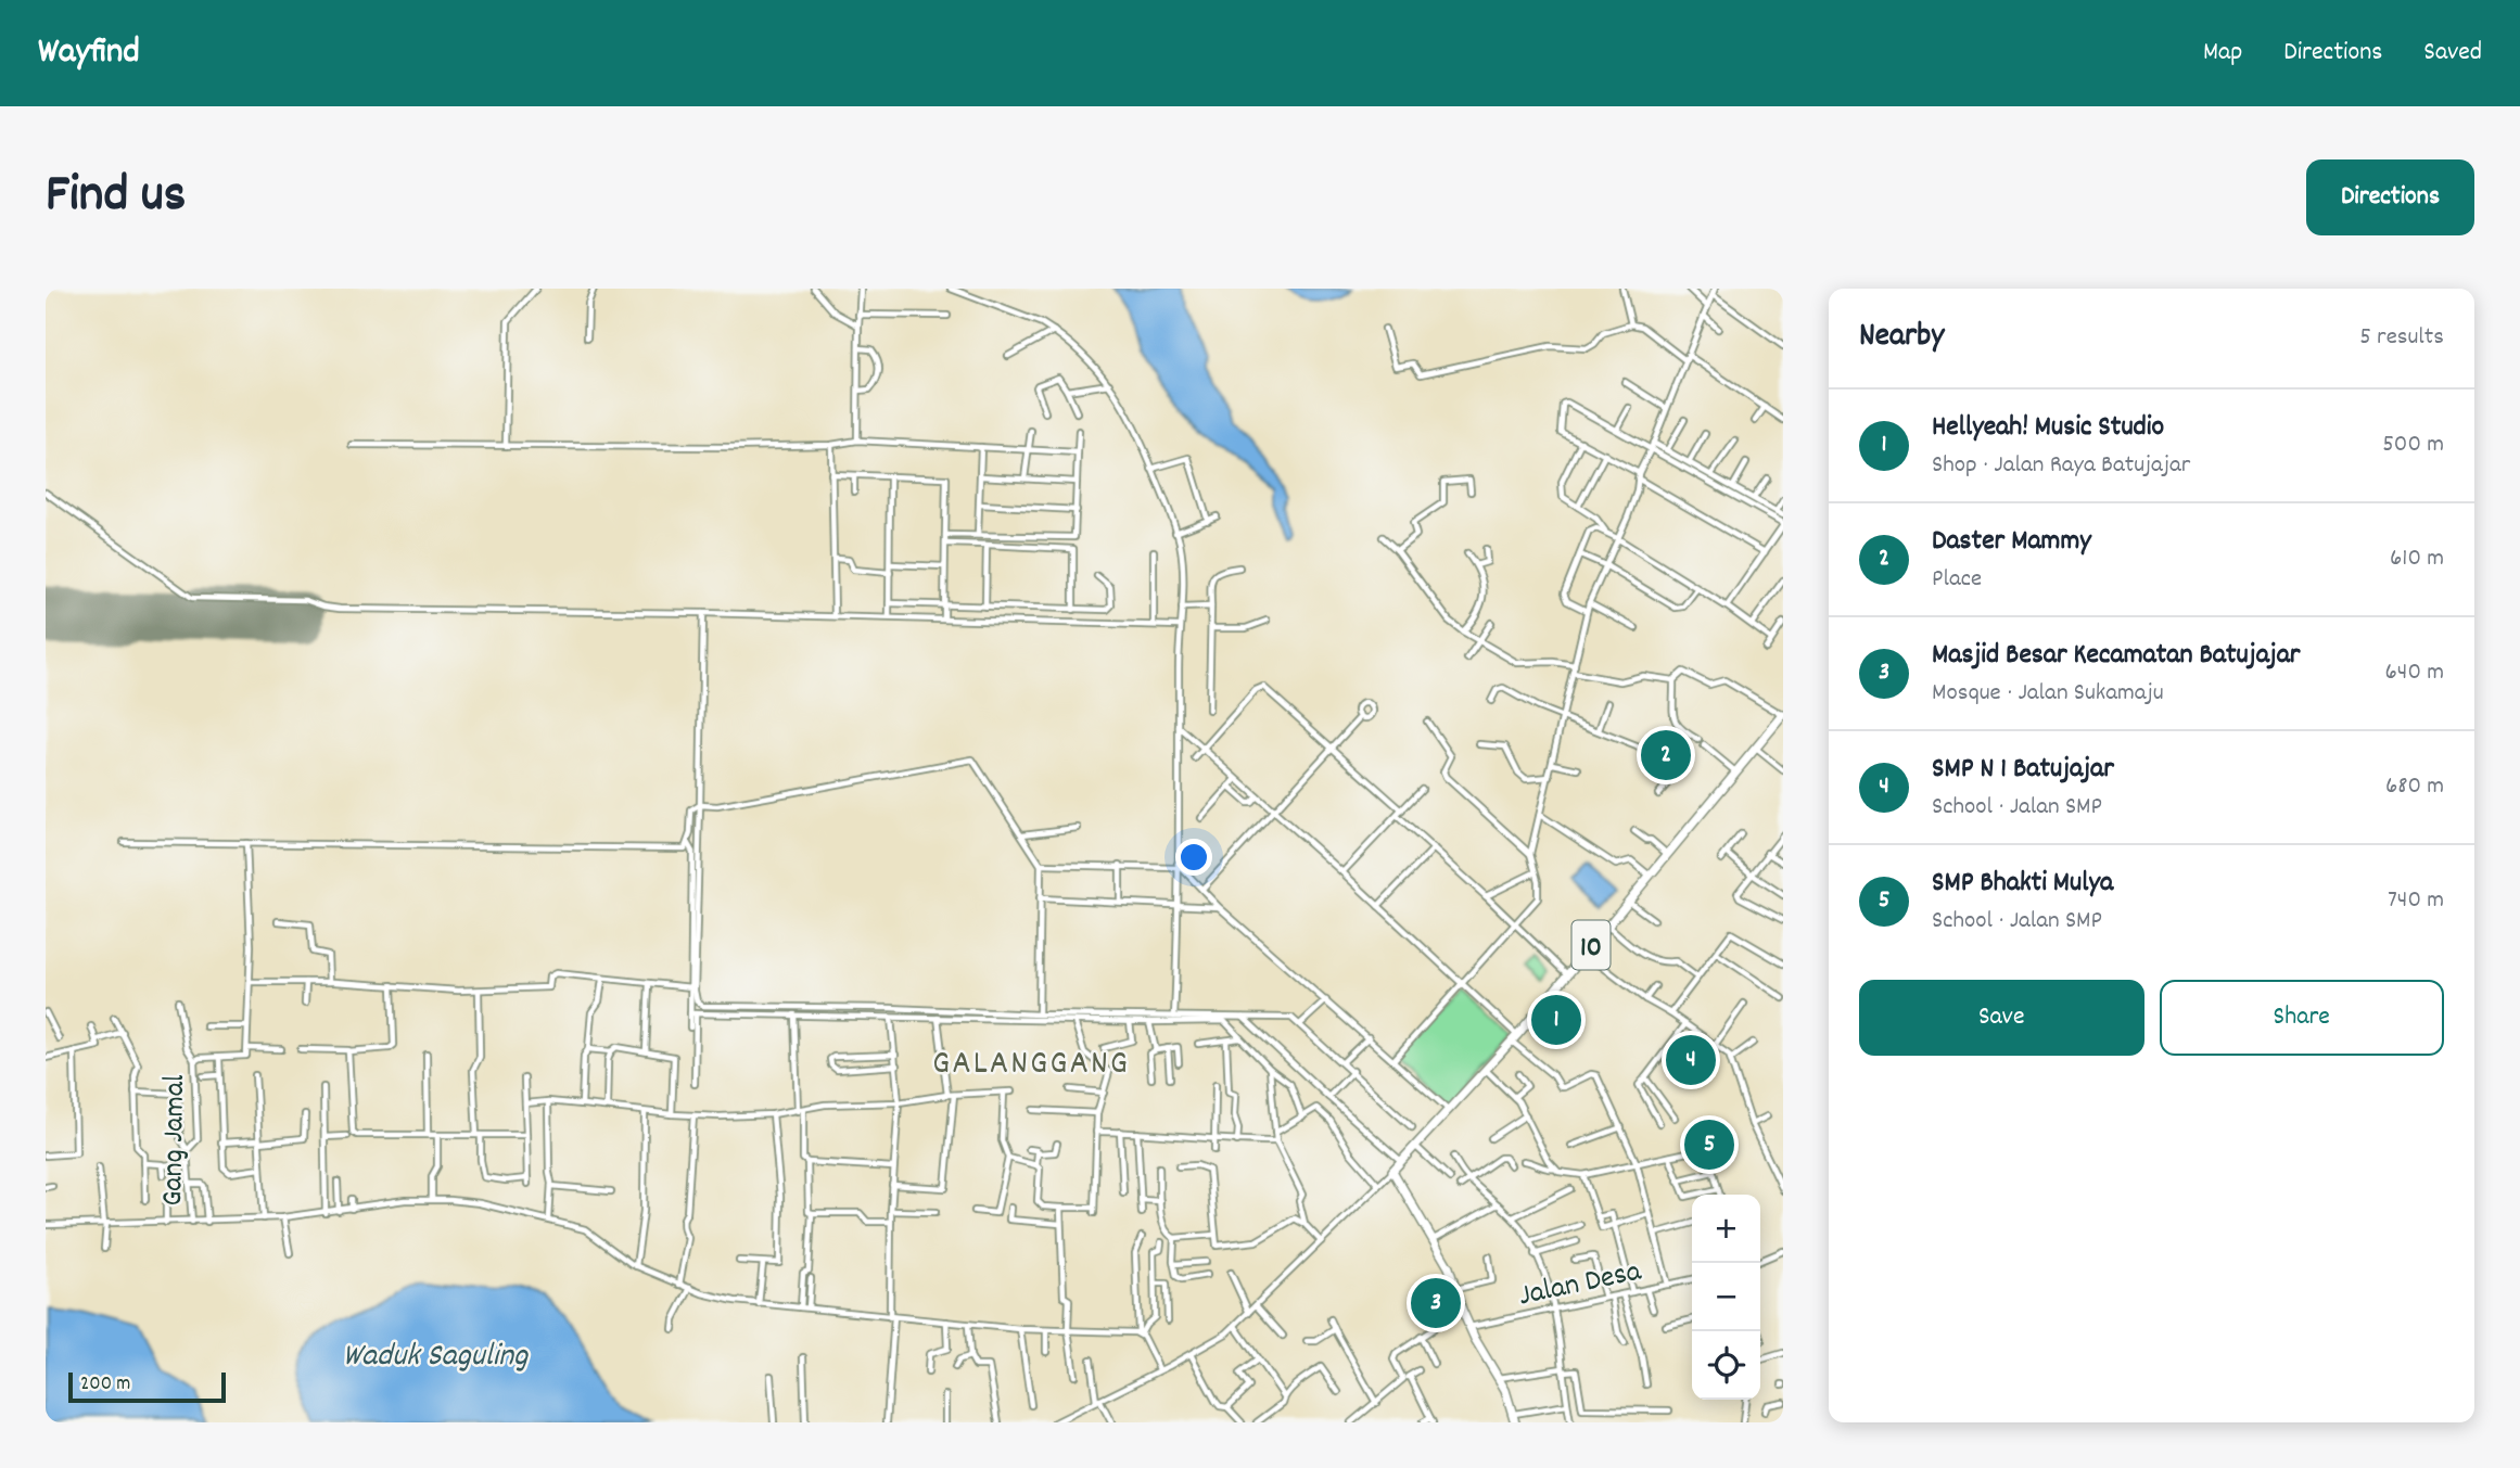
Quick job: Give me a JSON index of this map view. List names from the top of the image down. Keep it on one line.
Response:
{"streets":{"highway":["10"],"street":["Gang Jamal","Jalan Desa"]},"districts":["GALANGGANG"],"water":["Waduk Saguling"],"scale_bar":"200 m","page":{"header":"Wayfind","nav":["Map","Directions","Saved"],"title":"Find us","buttons":["Directions",["Save","Share"]],"heading":["Nearby","5 results"],"list":[{"mark":"1","name":"Hellyeah! Music Studio","note":"Shop · Jalan Raya Batujajar","value":"500 m"},{"mark":"2","name":"Daster Mammy","note":"Place","value":"610 m"},{"mark":"3","name":"Masjid Besar Kecamatan Batujajar","note":"Mosque · Jalan Sukamaju","value":"640 m"},{"mark":"4","name":"SMP N 1 Batujajar","note":"School · Jalan SMP","value":"680 m"},{"mark":"5","name":"SMP Bhakti Mulya","note":"School · Jalan SMP","value":"740 m"}],"pins":["2","1","4","5","3"],"map_buttons":["+","−"],"scale":"200 m"}}
